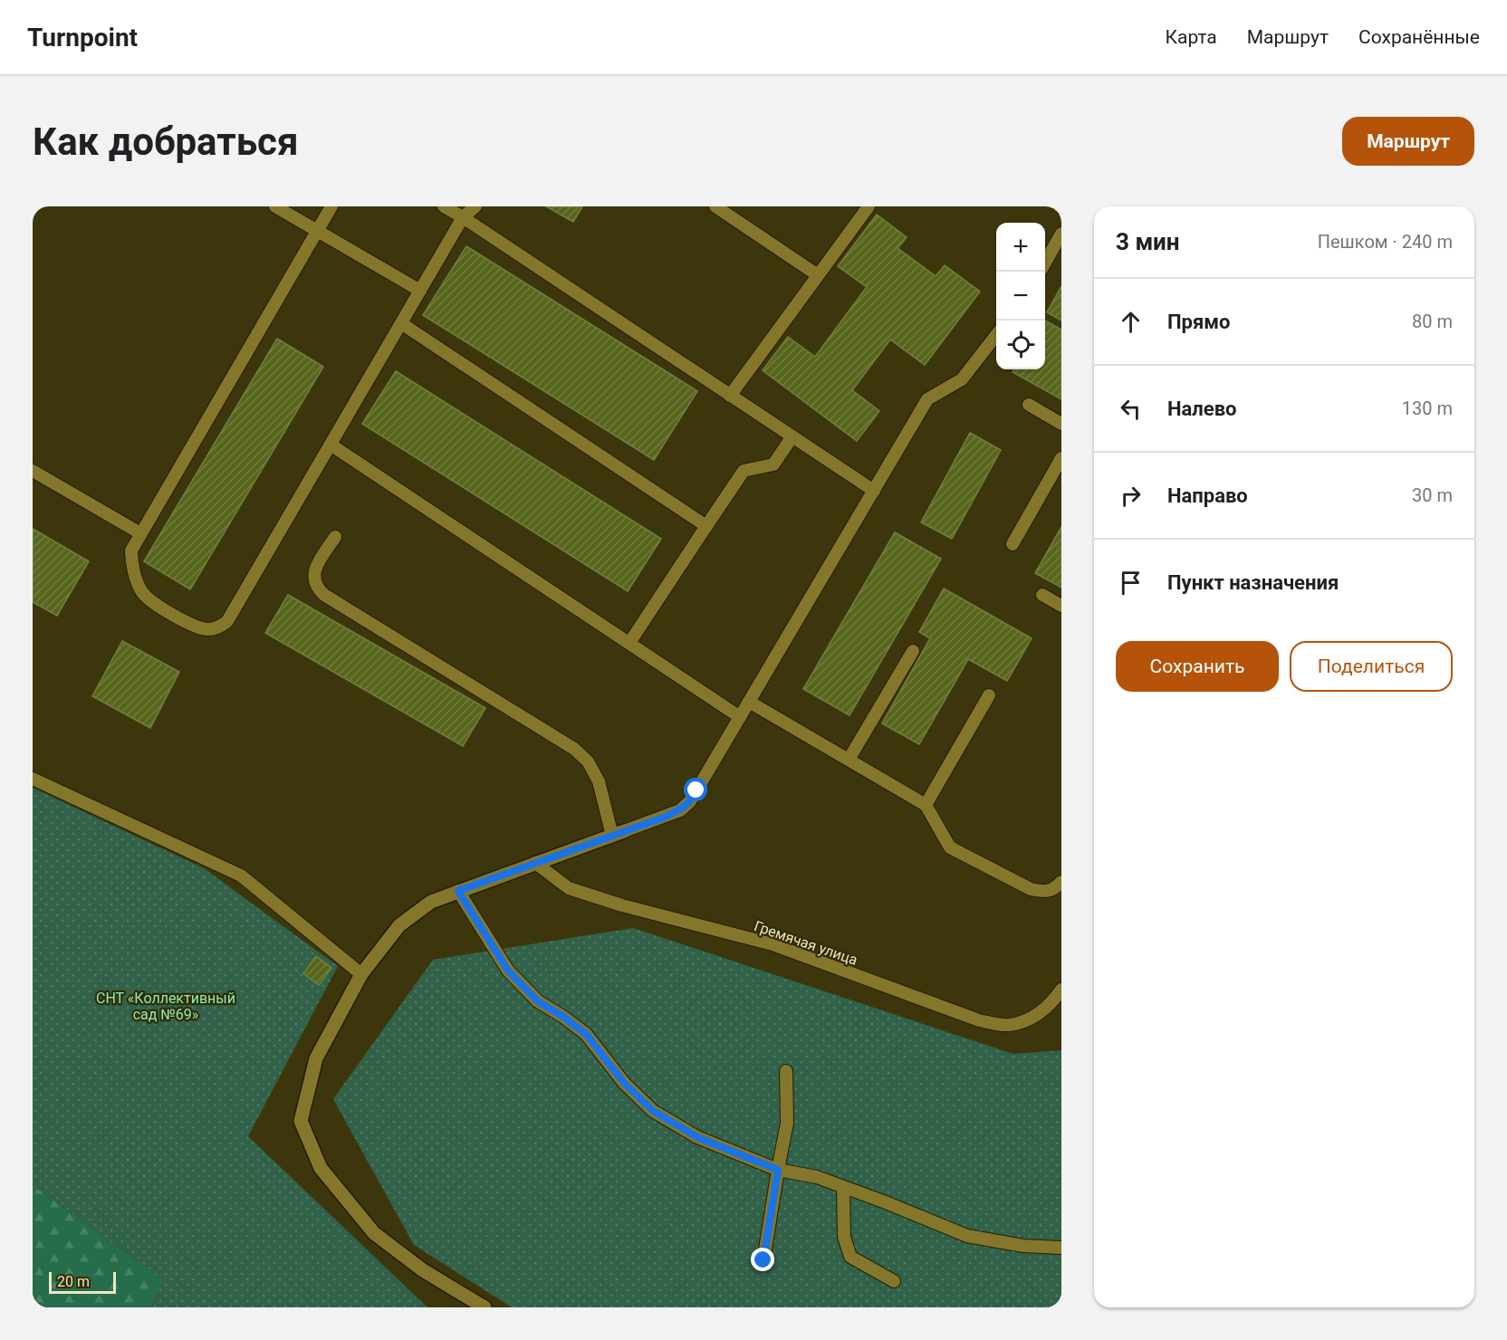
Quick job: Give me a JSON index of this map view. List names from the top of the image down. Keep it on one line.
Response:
{"streets":{"lane":["Гремячая улица"]},"parks":["СНТ «Коллективный сад №69»"],"scale_bar":"20 m","page":{"header":"Turnpoint","nav":["Карта","Маршрут","Сохранённые"],"buttons":["Маршрут",["Сохранить","Поделиться"]],"title":"Как добраться","heading":["3 мин","Пешком · 240 m"],"map_buttons":["+","−"],"list":[["Прямо","80 m"],["Налево","130 m"],["Направо","30 m"],"Пункт назначения"],"scale":"20 m"}}
